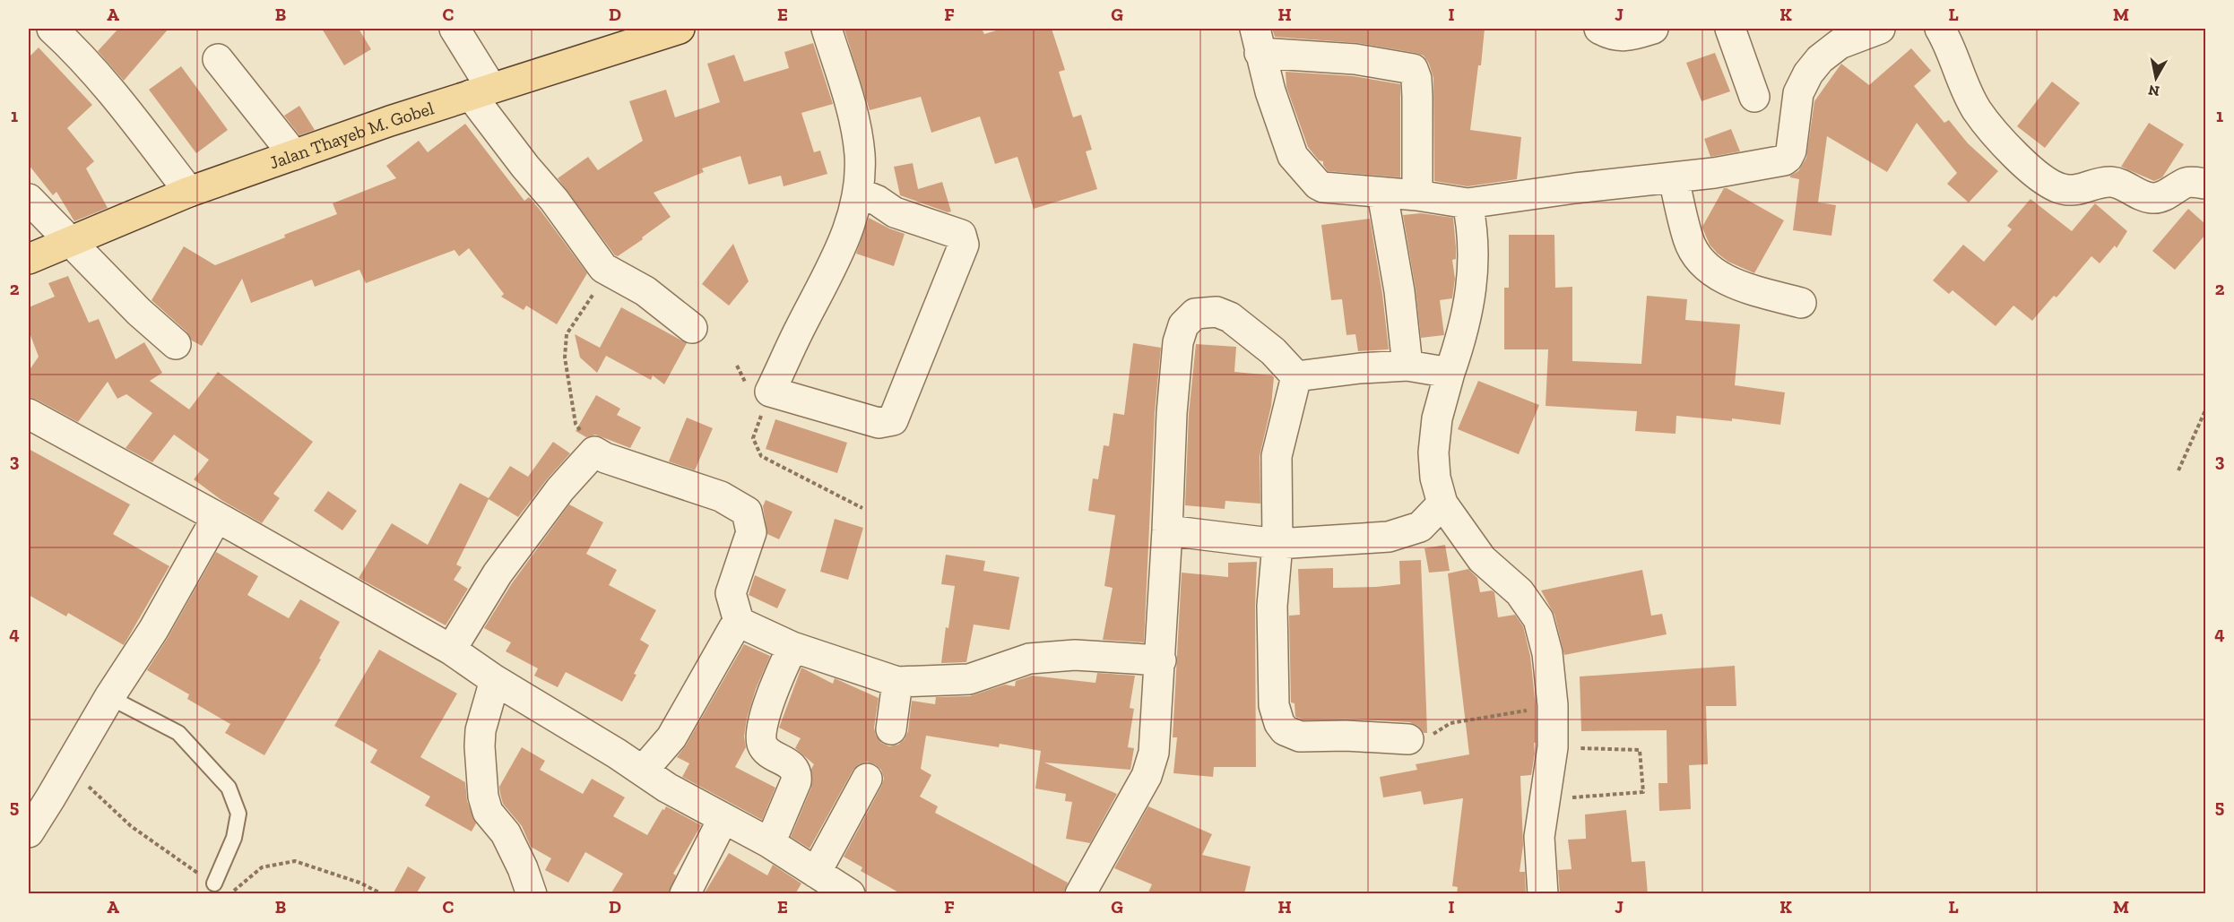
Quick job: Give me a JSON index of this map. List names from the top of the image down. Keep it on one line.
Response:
{"streets":{"main road":["Jalan Thayeb M. Gobel"]},"north":"bottom","grid":{"columns":["A","B","C","D","E","F","G","H","I","J","K","L","M"],"rows":["1","2","3","4","5"]}}
